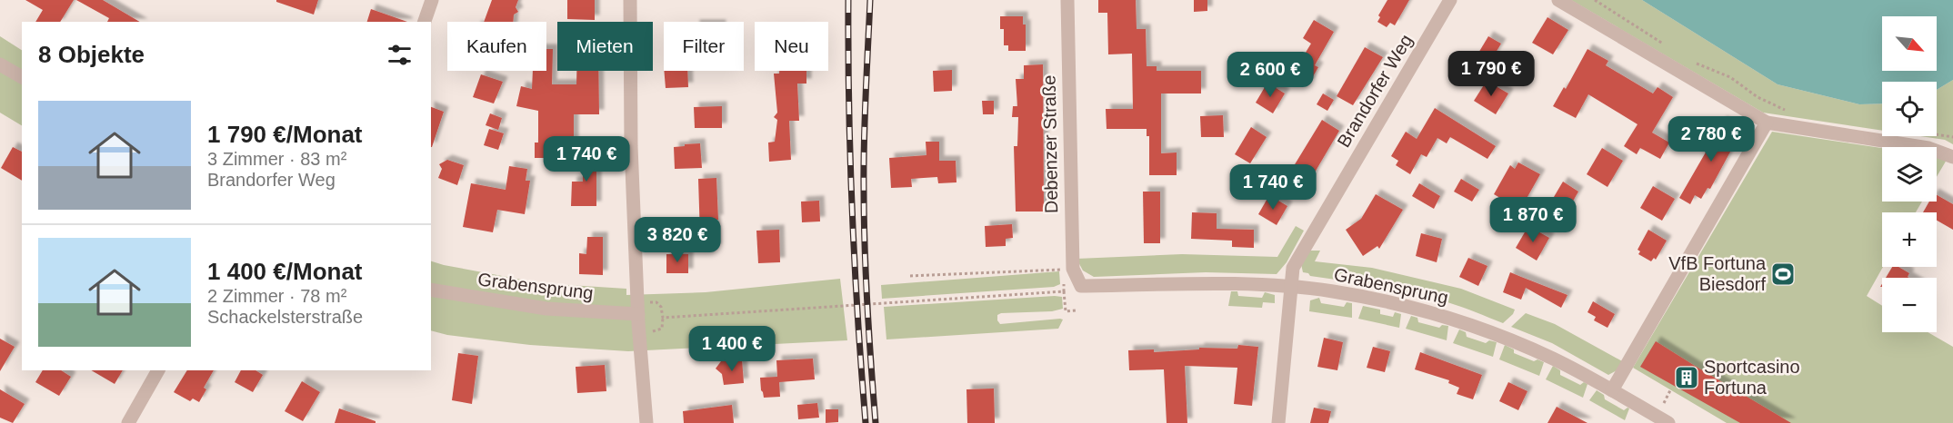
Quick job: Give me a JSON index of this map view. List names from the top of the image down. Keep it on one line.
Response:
{"streets":{"street":["Brandorfer Weg","Debenzer Straße","Grabensprung"]},"crossings":[["Brandorfer Weg","Grabensprung"],["Debenzer Straße","Grabensprung"]],"places":{"sports":["VfB Fortuna Biesdorf"],"building":["Sportcasino Fortuna"]},"north":"bottom right","page":{"map_buttons":["+","−"],"chip":["Kaufen","Mieten","Filter","Neu"],"heading":"8 Objekte","price":["1 790 €","2 600 €","2 780 €","1 740 €","1 740 €","1 870 €","3 820 €","1 400 €"],"list":[{"name":"1 790 €/Monat","note":"3 Zimmer · 83 m² · Brandorfer Weg"},{"name":"1 400 €/Monat","note":"2 Zimmer · 78 m² · Schackelsterstraße"}]}}
